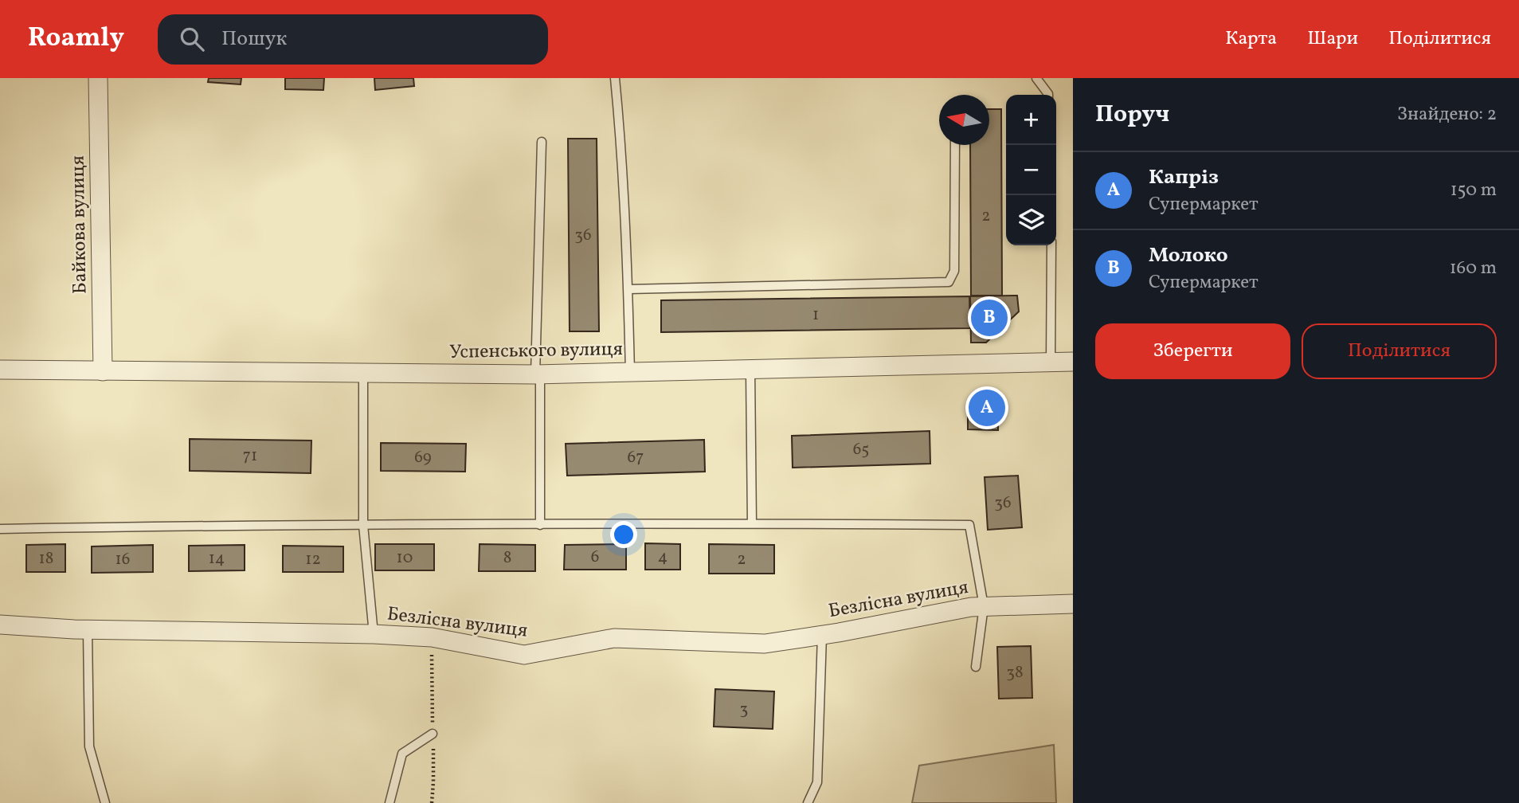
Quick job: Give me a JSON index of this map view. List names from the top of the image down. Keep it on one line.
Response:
{"streets":{"street":["Байкова вулиця","Успенського вулиця","Безлісна вулиця"]},"crossings":[["Байкова вулиця","Успенського вулиця"]],"house_numbers":["2","36","1","65","71","69","67","36","6","4","10","8","18","14","16","12","2","38","3"],"north":"left","page":{"header":"Roamly","search":"Пошук","nav":["Карта","Шари","Поділитися"],"heading":["Поруч","Знайдено: 2"],"map_buttons":["+","−"],"list":[{"mark":"A","name":"Капріз","note":"Супермаркет","value":"150 m"},{"mark":"B","name":"Молоко","note":"Супермаркет","value":"160 m"}],"pins":["B","A"],"buttons":["Зберегти","Поділитися"]}}
